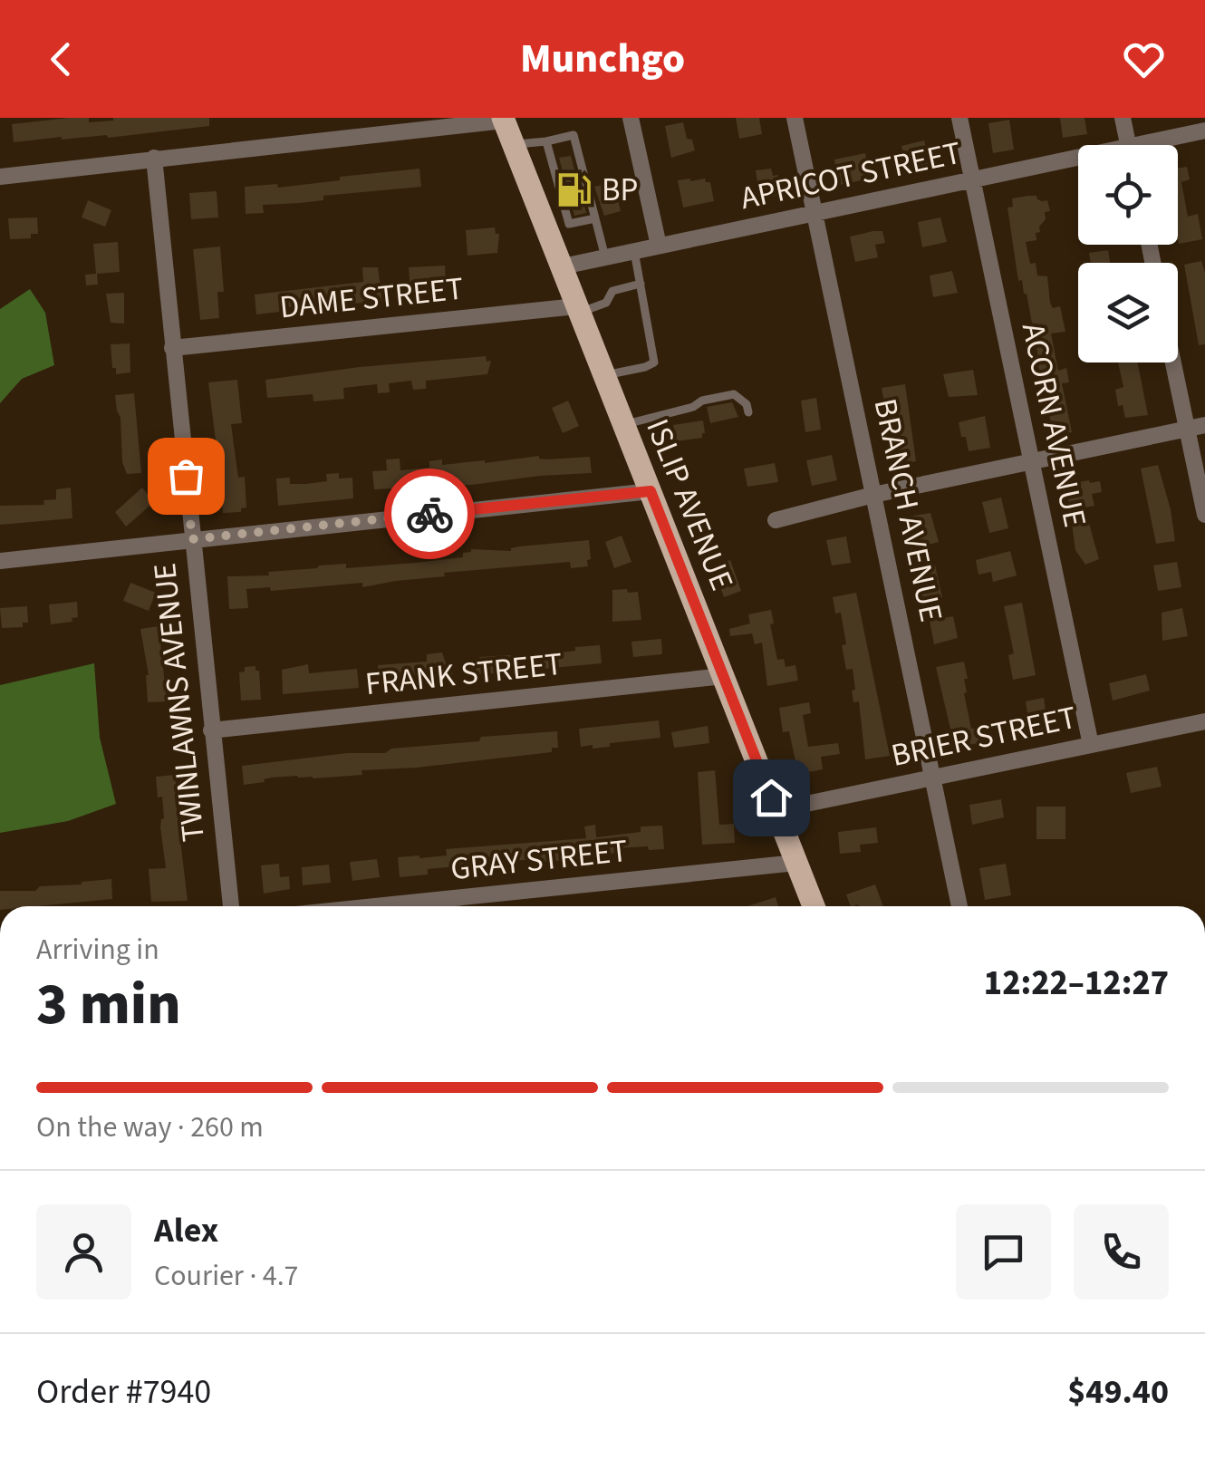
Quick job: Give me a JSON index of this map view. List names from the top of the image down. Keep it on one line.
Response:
{"streets":{"main road":["ISLIP AVENUE"],"street":["APRICOT STREET","DAME STREET","ACORN AVENUE","BRANCH AVENUE","FRANK STREET","TWINLAWNS AVENUE","BRIER STREET","GRAY STREET"]},"crossings":[["APRICOT STREET","ACORN AVENUE"],["APRICOT STREET","ISLIP AVENUE"],["APRICOT STREET","BRANCH AVENUE"],["DAME STREET","ISLIP AVENUE"],["DAME STREET","TWINLAWNS AVENUE"],["ACORN AVENUE","BRIER STREET"],["ISLIP AVENUE","FRANK STREET"],["ISLIP AVENUE","BRIER STREET"],["ISLIP AVENUE","GRAY STREET"],["BRANCH AVENUE","BRIER STREET"],["FRANK STREET","TWINLAWNS AVENUE"]],"places":{"fuel station":["BP"]},"page":{"header":"Munchgo","heading":["3 min","Arriving in","12:22–12:27"],"panel":["Alex","Courier · 4.7","Order #7940","$49.40"],"bar":"On the way · 260 m"}}
